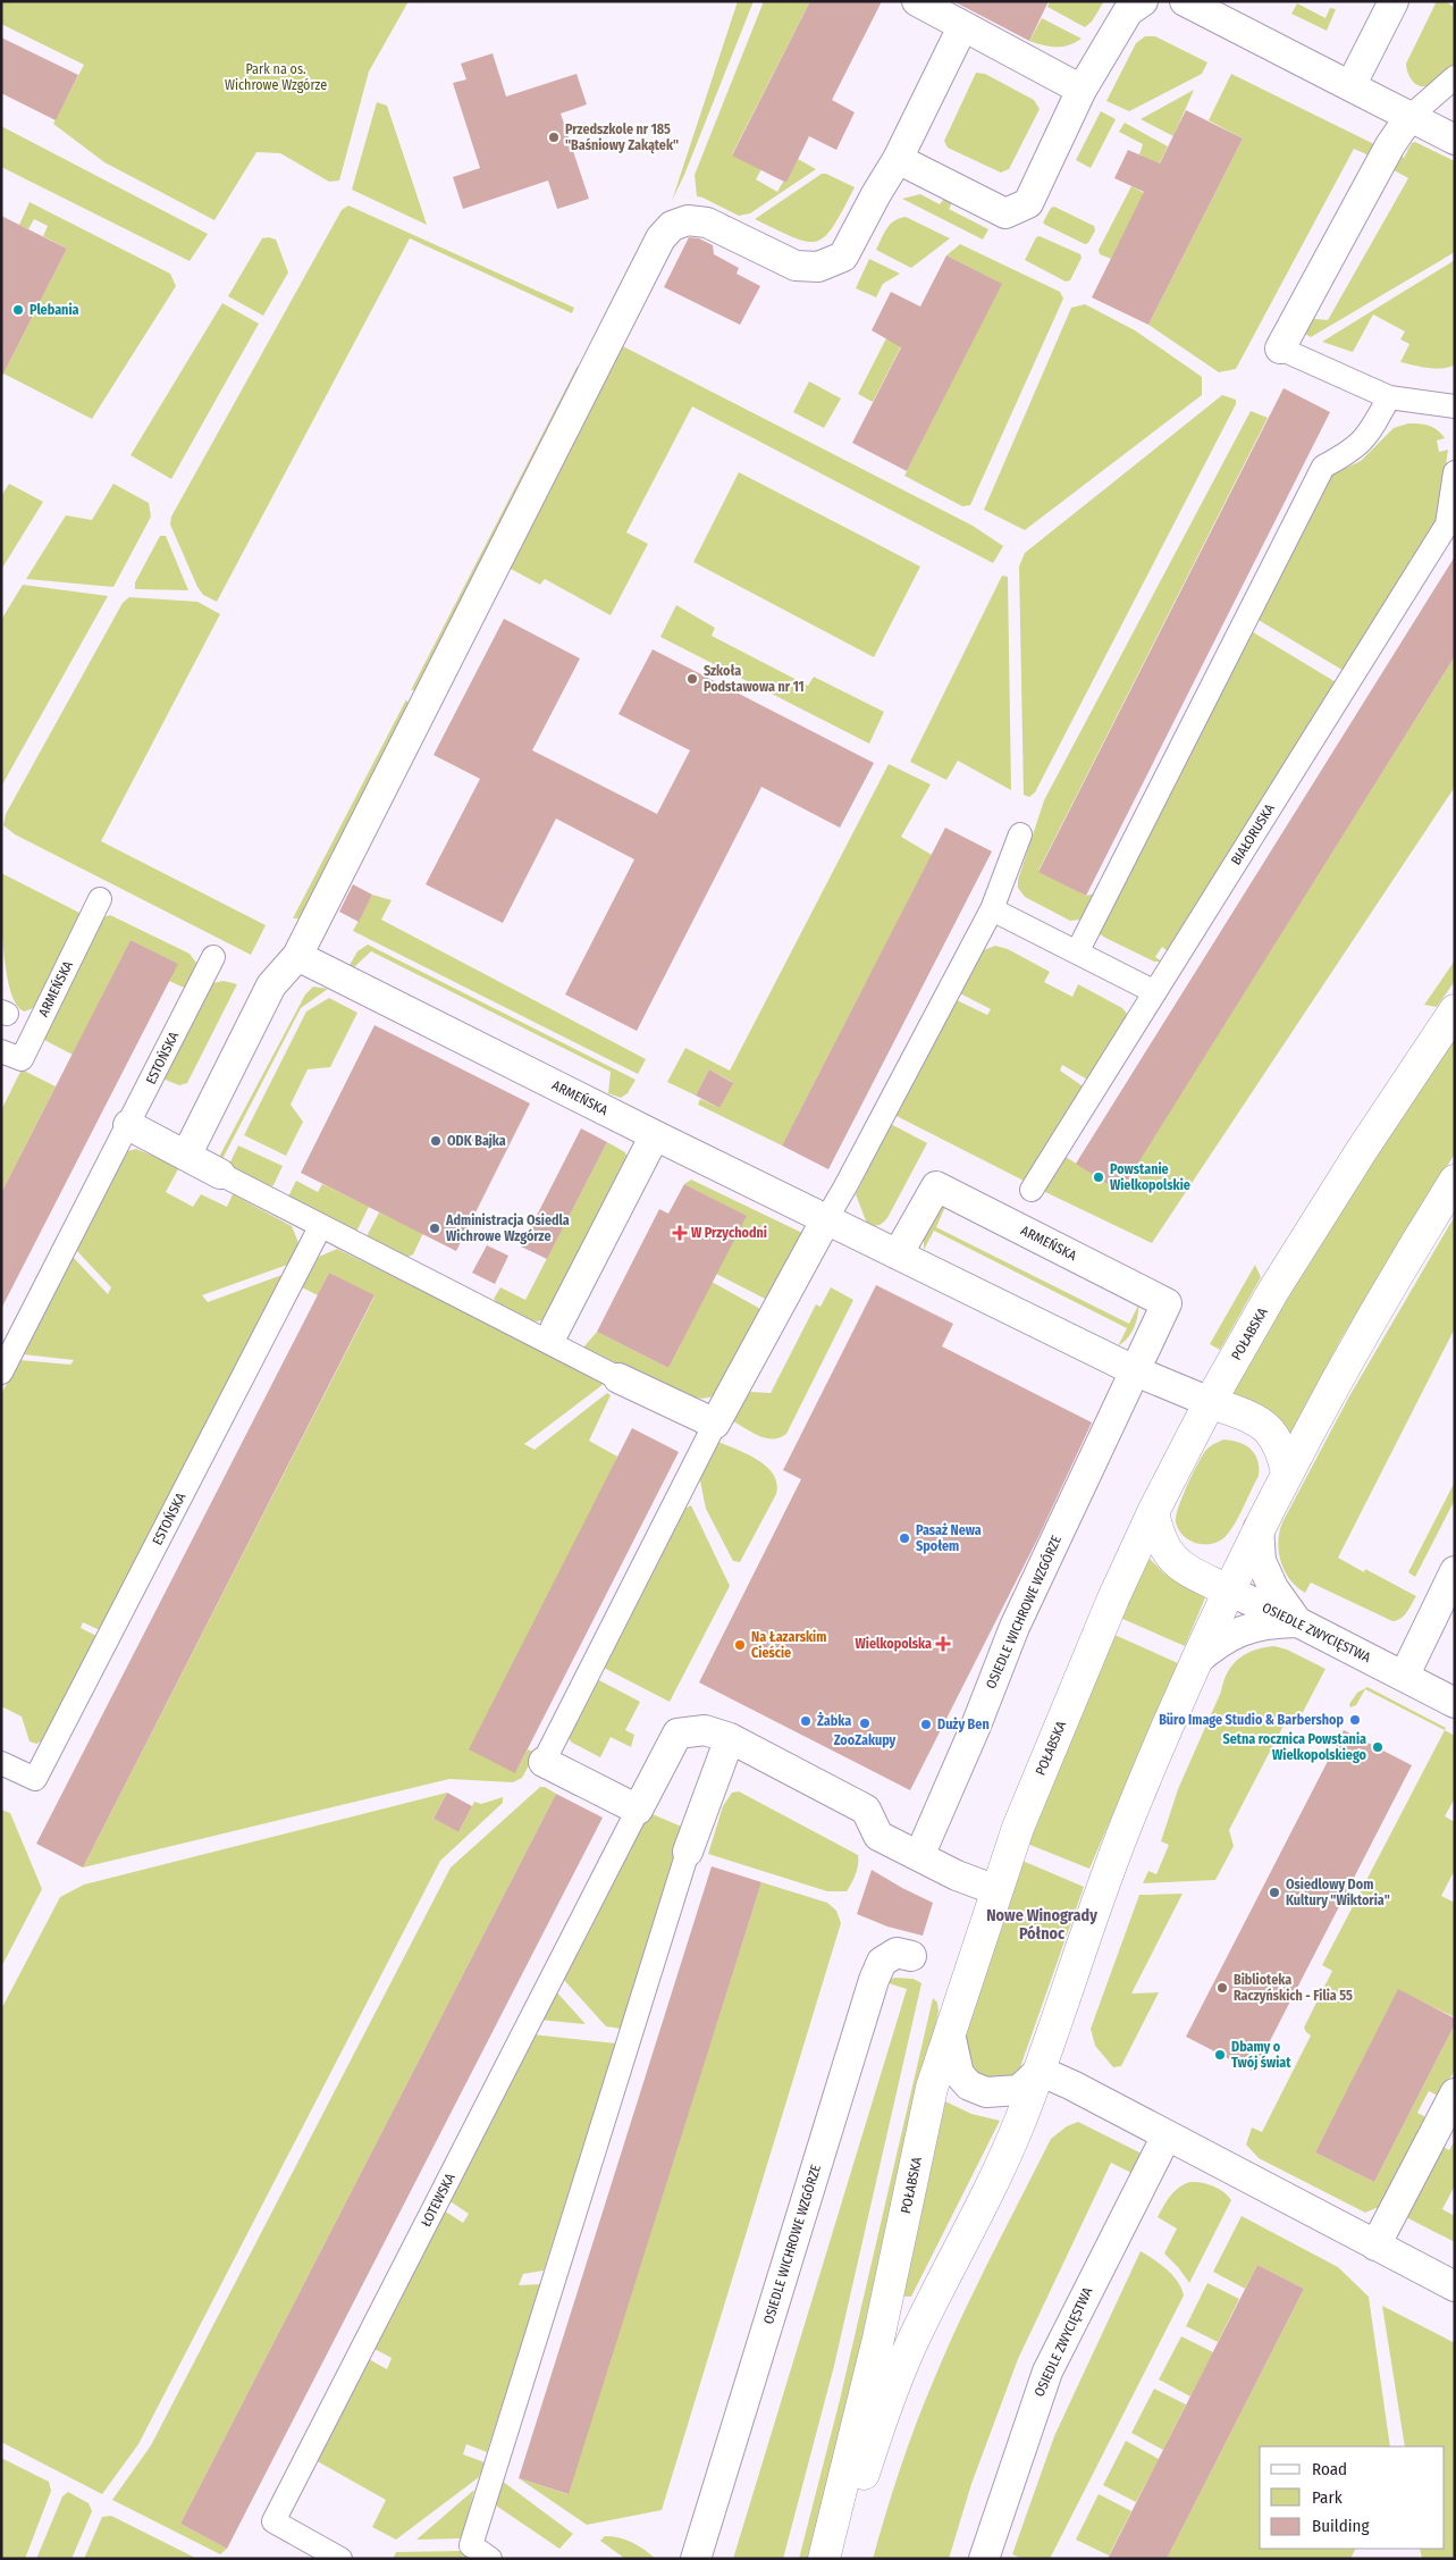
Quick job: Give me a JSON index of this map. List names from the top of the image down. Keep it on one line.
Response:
{"streets":{"street":["BIAŁORUSKA","ARMEŃSKA","ESTOŃSKA","POŁABSKA","OSIEDLE WICHROWE WZGÓRZE","OSIEDLE ZWYCIĘSTWA","ŁOTEWSKA"]},"crossings":[["ARMEŃSKA","POŁABSKA"],["ARMEŃSKA","OSIEDLE WICHROWE WZGÓRZE"]],"districts":["Nowe Winogrady Północ"],"parks":["Park na os. Wichrowe Wzgórze"],"places":{"other":["Przedszkole nr 185 \"Baśniowy Zakątek\"","Plebania","Szkoła Podstawowa nr 11","ODK Bajka","Powstanie Wielkopolskie","Administracja Osiedla Wichrowe Wzgórze","Pasaż Newa Społem","Na Łazarskim Cieście","Büro Image Studio & Barbershop","Żabka","ZooZakupy","Duży Ben","Setna rocznica Powstania Wielkopolskiego","Osiedlowy Dom Kultury \"Wiktoria\"","Biblioteka Raczyńskich - Filia 55","Dbamy o Twój świat"],"health":["W Przychodni","Wielkopolska"]},"legend":["Road","Park","Building"]}
